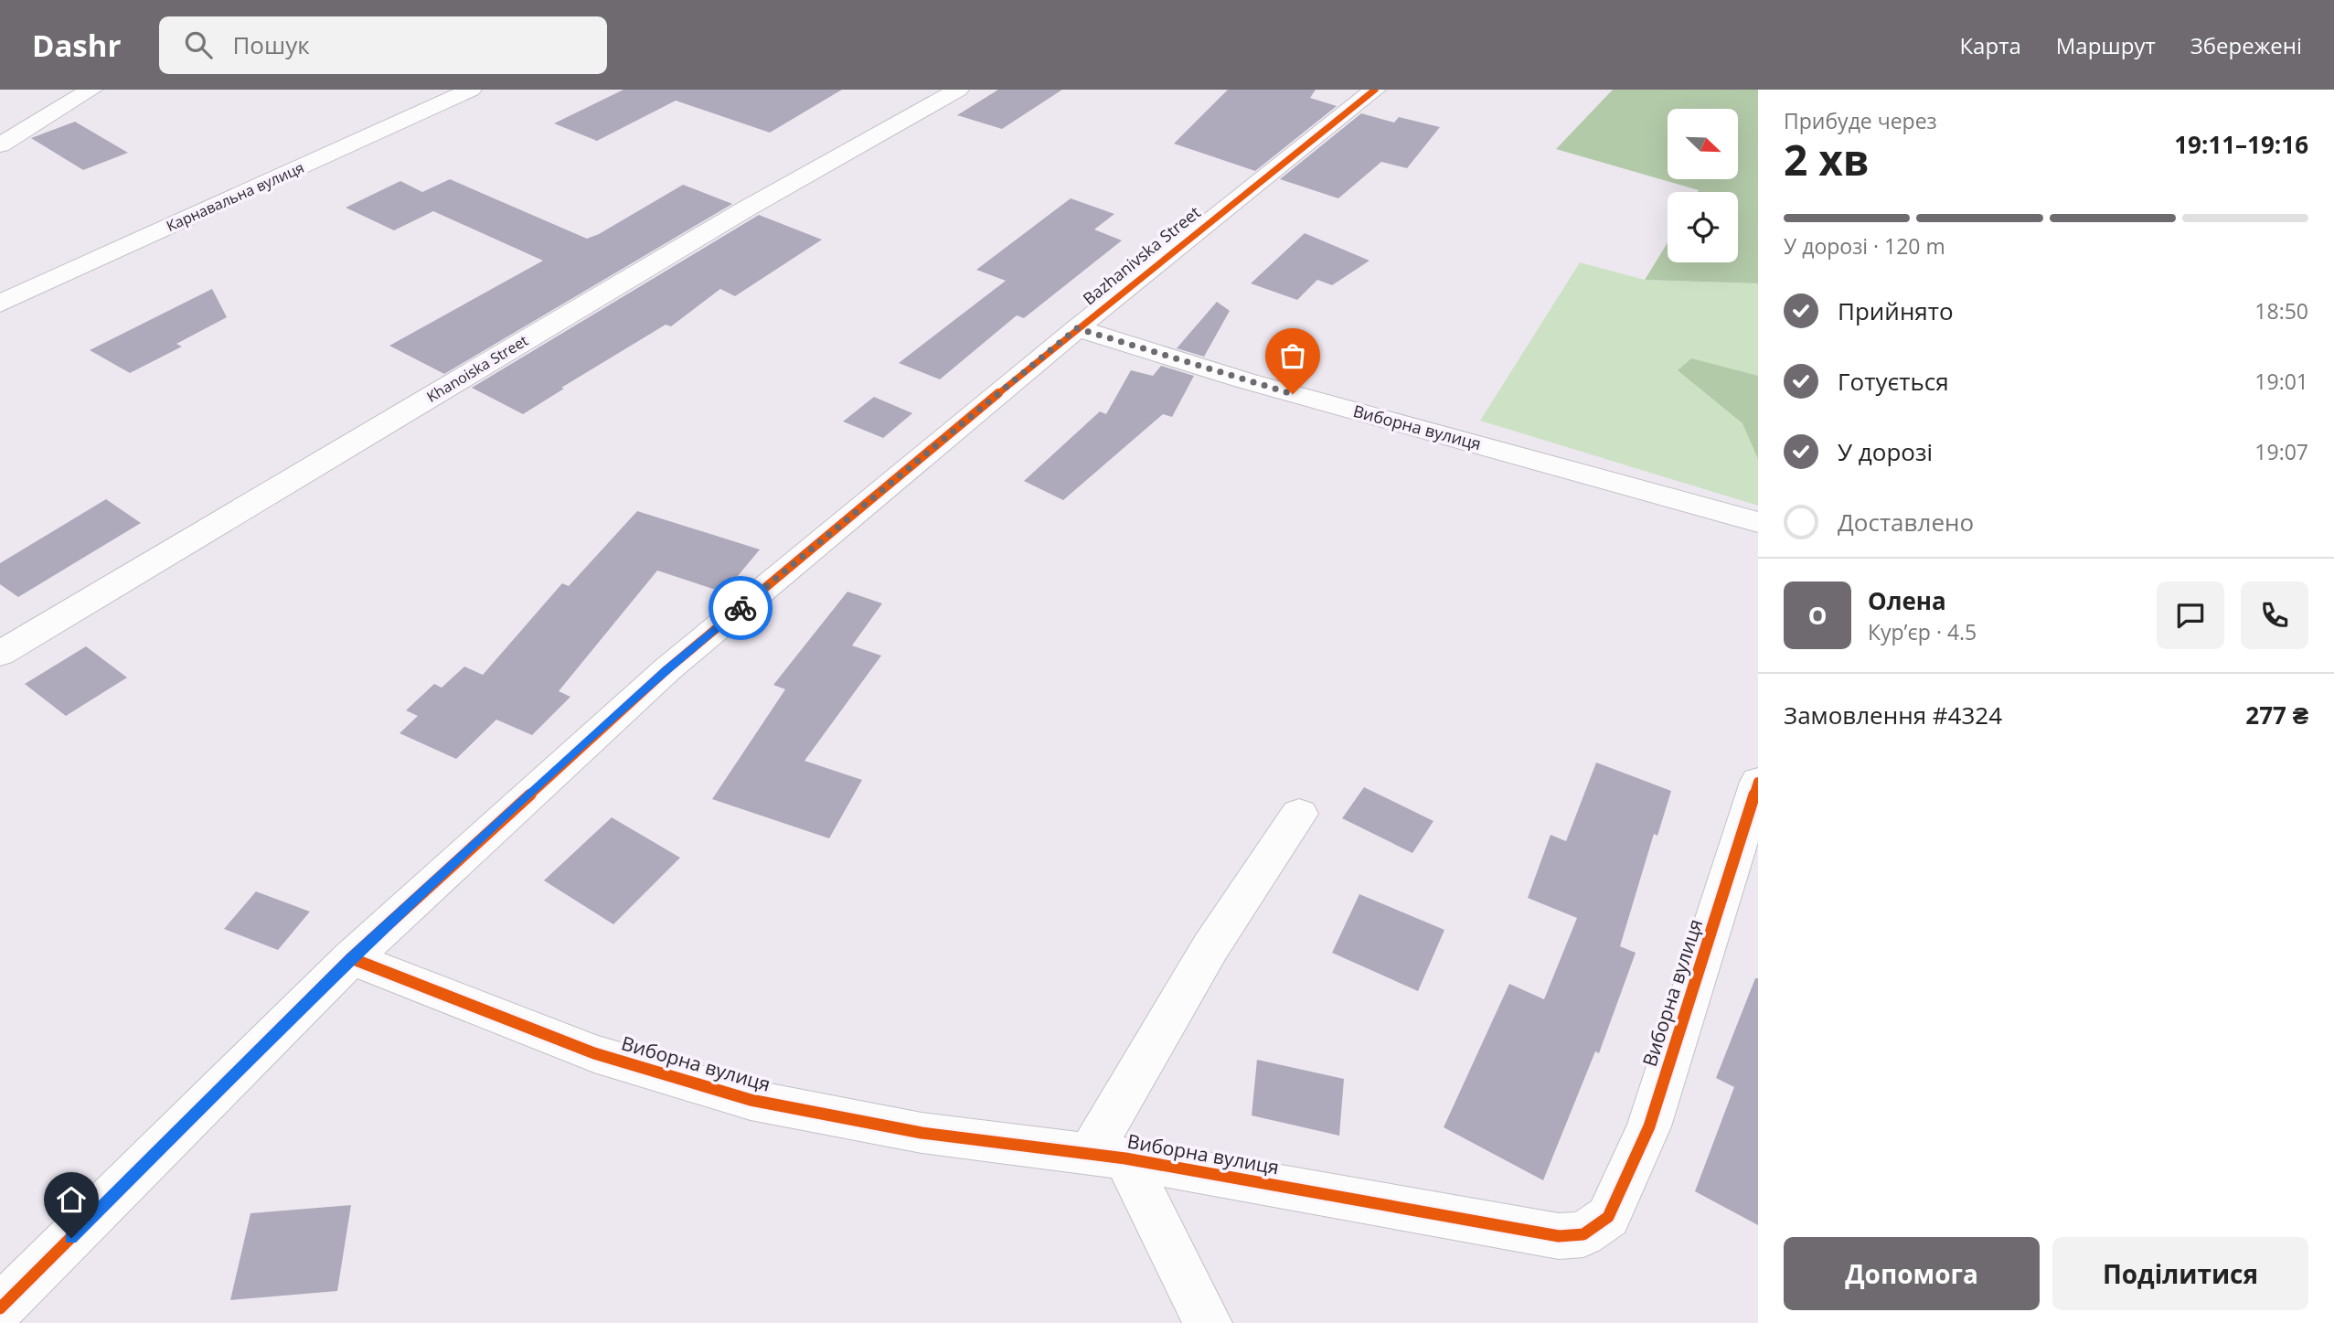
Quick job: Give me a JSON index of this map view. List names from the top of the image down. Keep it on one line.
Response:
{"streets":{"street":["Карнавальна вулиця","Bazhanivska Street","Khanoiska Street","Виборна вулиця"]},"crossings":[["Bazhanivska Street","Виборна вулиця"]],"north":"bottom right","page":{"header":"Dashr","search":"Пошук","nav":["Карта","Маршрут","Збережені"],"heading":["2 хв","Прибуде через","19:11–19:16"],"panel":["Олена","Кур’єр · 4.5","Замовлення #4324","277 ₴"],"bar":"У дорозі · 120 m","list":[["Прийнято","18:50"],["Готується","19:01"],["У дорозі","19:07"],"Доставлено"],"round":"О","buttons":["Допомога","Поділитися"]}}
